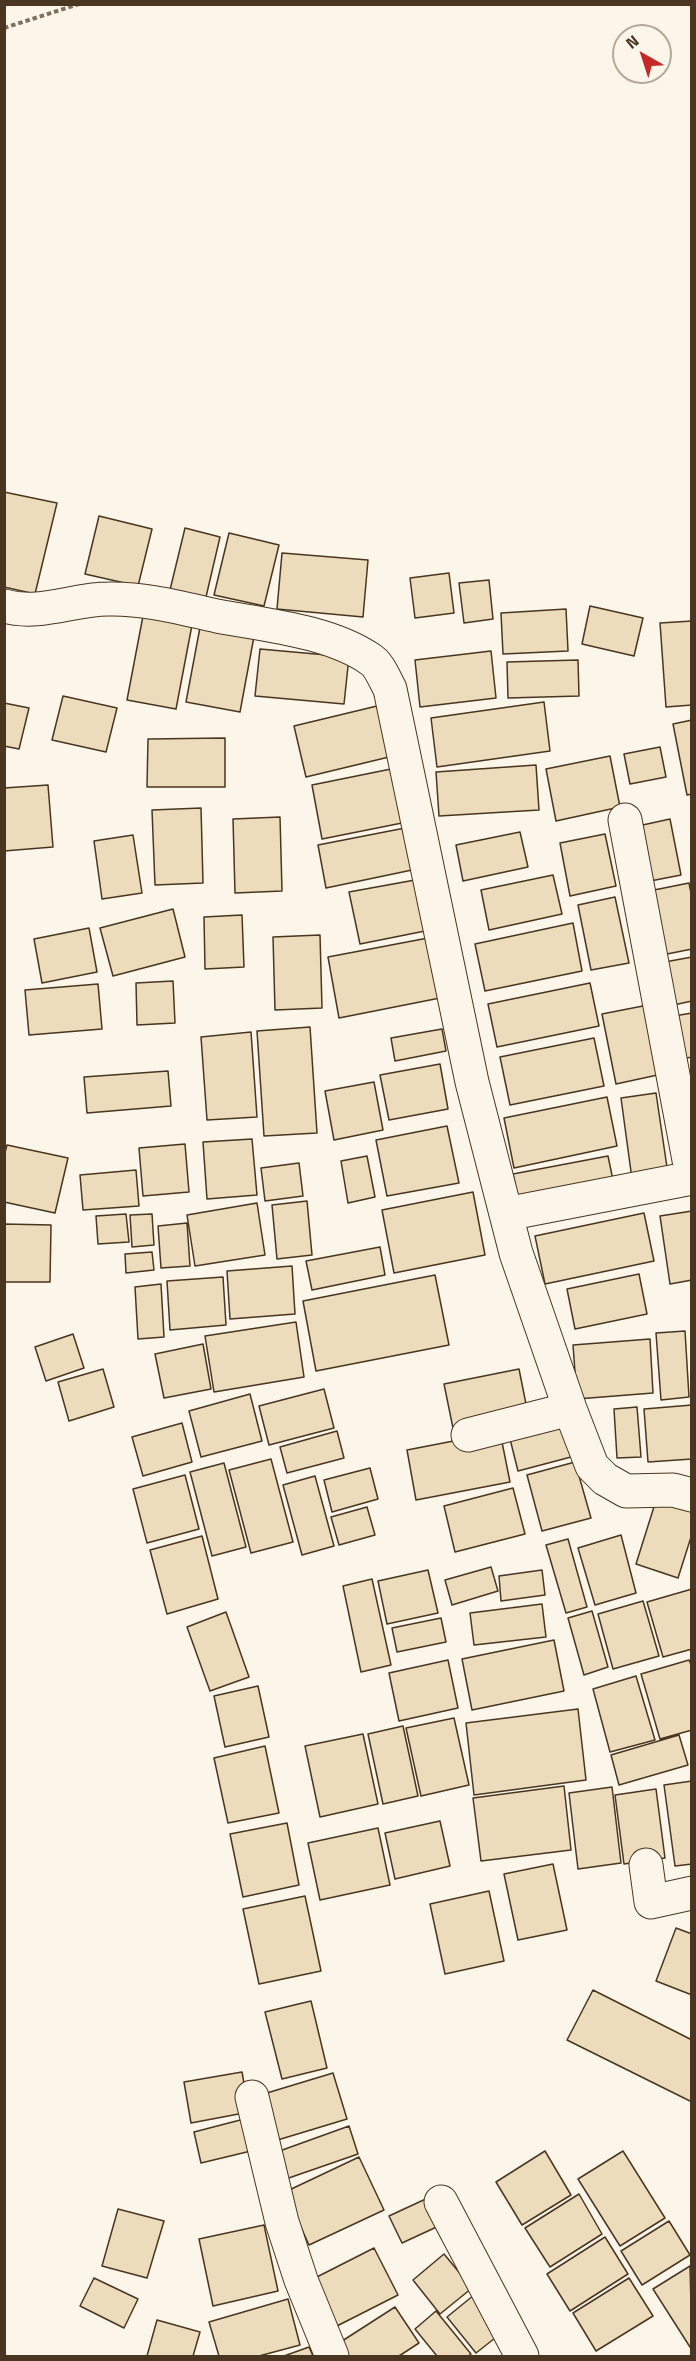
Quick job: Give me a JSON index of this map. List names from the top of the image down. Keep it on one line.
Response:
{"north":"top left"}
